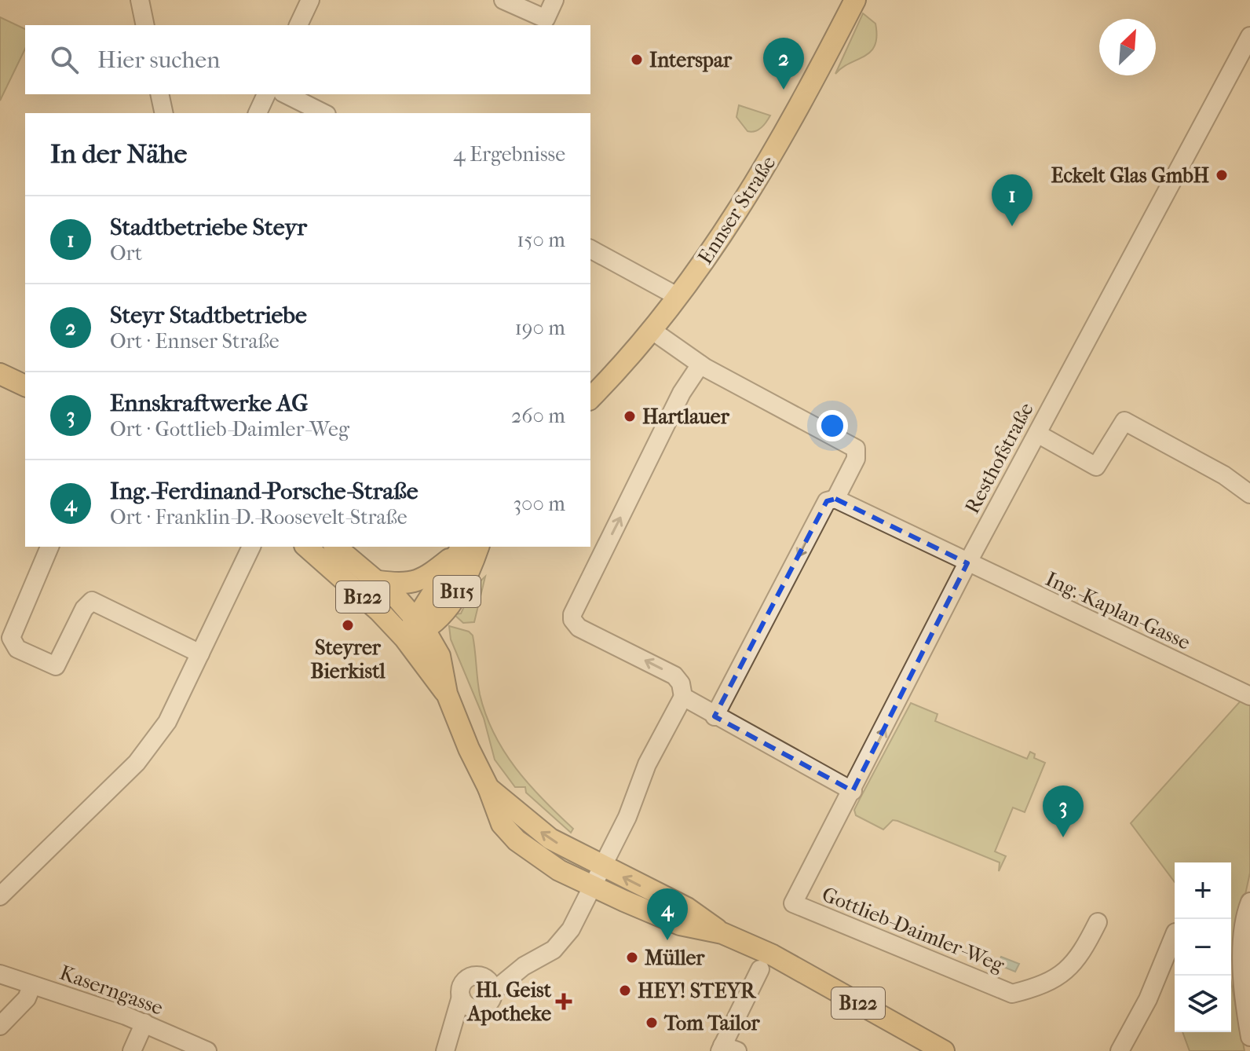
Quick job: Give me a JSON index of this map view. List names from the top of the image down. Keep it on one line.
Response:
{"streets":{"main road":["Ennser Straße","B115","B122"],"street":["Resthofstraße","Ing.-Kaplan-Gasse","Gottlieb-Daimler-Weg","Kaserngasse"]},"crossings":[["Resthofstraße","Ing.-Kaplan-Gasse"],["Resthofstraße","Gottlieb-Daimler-Weg"],["B115","B122"]],"places":{"other":["Interspar","Eckelt Glas GmbH","Hartlauer","Steyrer Bierkistl","Müller","HEY! STEYR","Tom Tailor"],"health":["Hl. Geist Apotheke"]},"north":"top right","page":{"search":"Hier suchen","pins":["2","1","3","4"],"heading":["In der Nähe","4 Ergebnisse"],"list":[{"mark":"1","name":"Stadtbetriebe Steyr","note":"Ort","value":"150 m"},{"mark":"2","name":"Steyr Stadtbetriebe","note":"Ort · Ennser Straße","value":"190 m"},{"mark":"3","name":"Ennskraftwerke AG","note":"Ort · Gottlieb-Daimler-Weg","value":"260 m"},{"mark":"4","name":"Ing.-Ferdinand-Porsche-Straße","note":"Ort · Franklin-D.-Roosevelt-Straße","value":"300 m"}],"map_buttons":["+","−"]}}
